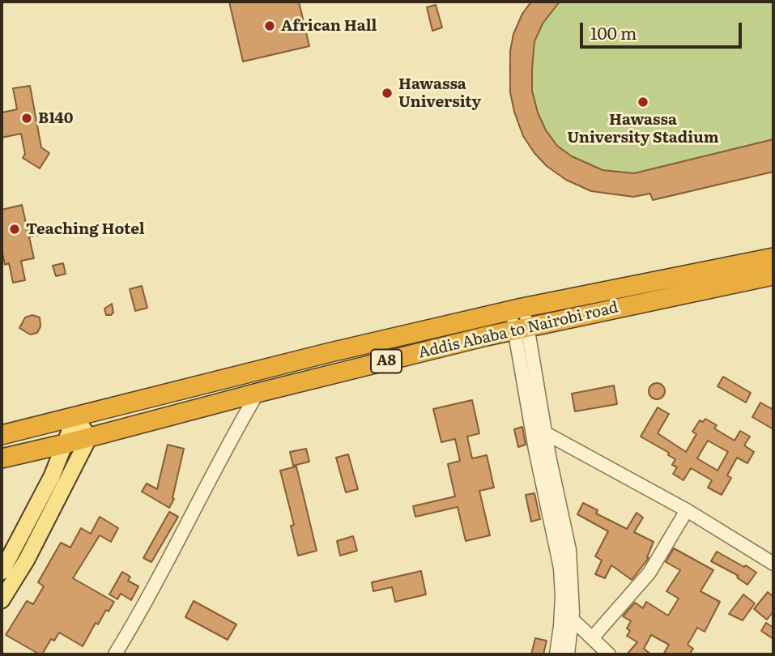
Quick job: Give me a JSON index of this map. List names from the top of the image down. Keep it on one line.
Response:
{"streets":{"highway":["Addis Ababa to Nairobi road","A8"]},"places":["African Hall","Hawassa University","Hawassa University Stadium","B140","Teaching Hotel"],"scale_bar":"100 m"}
